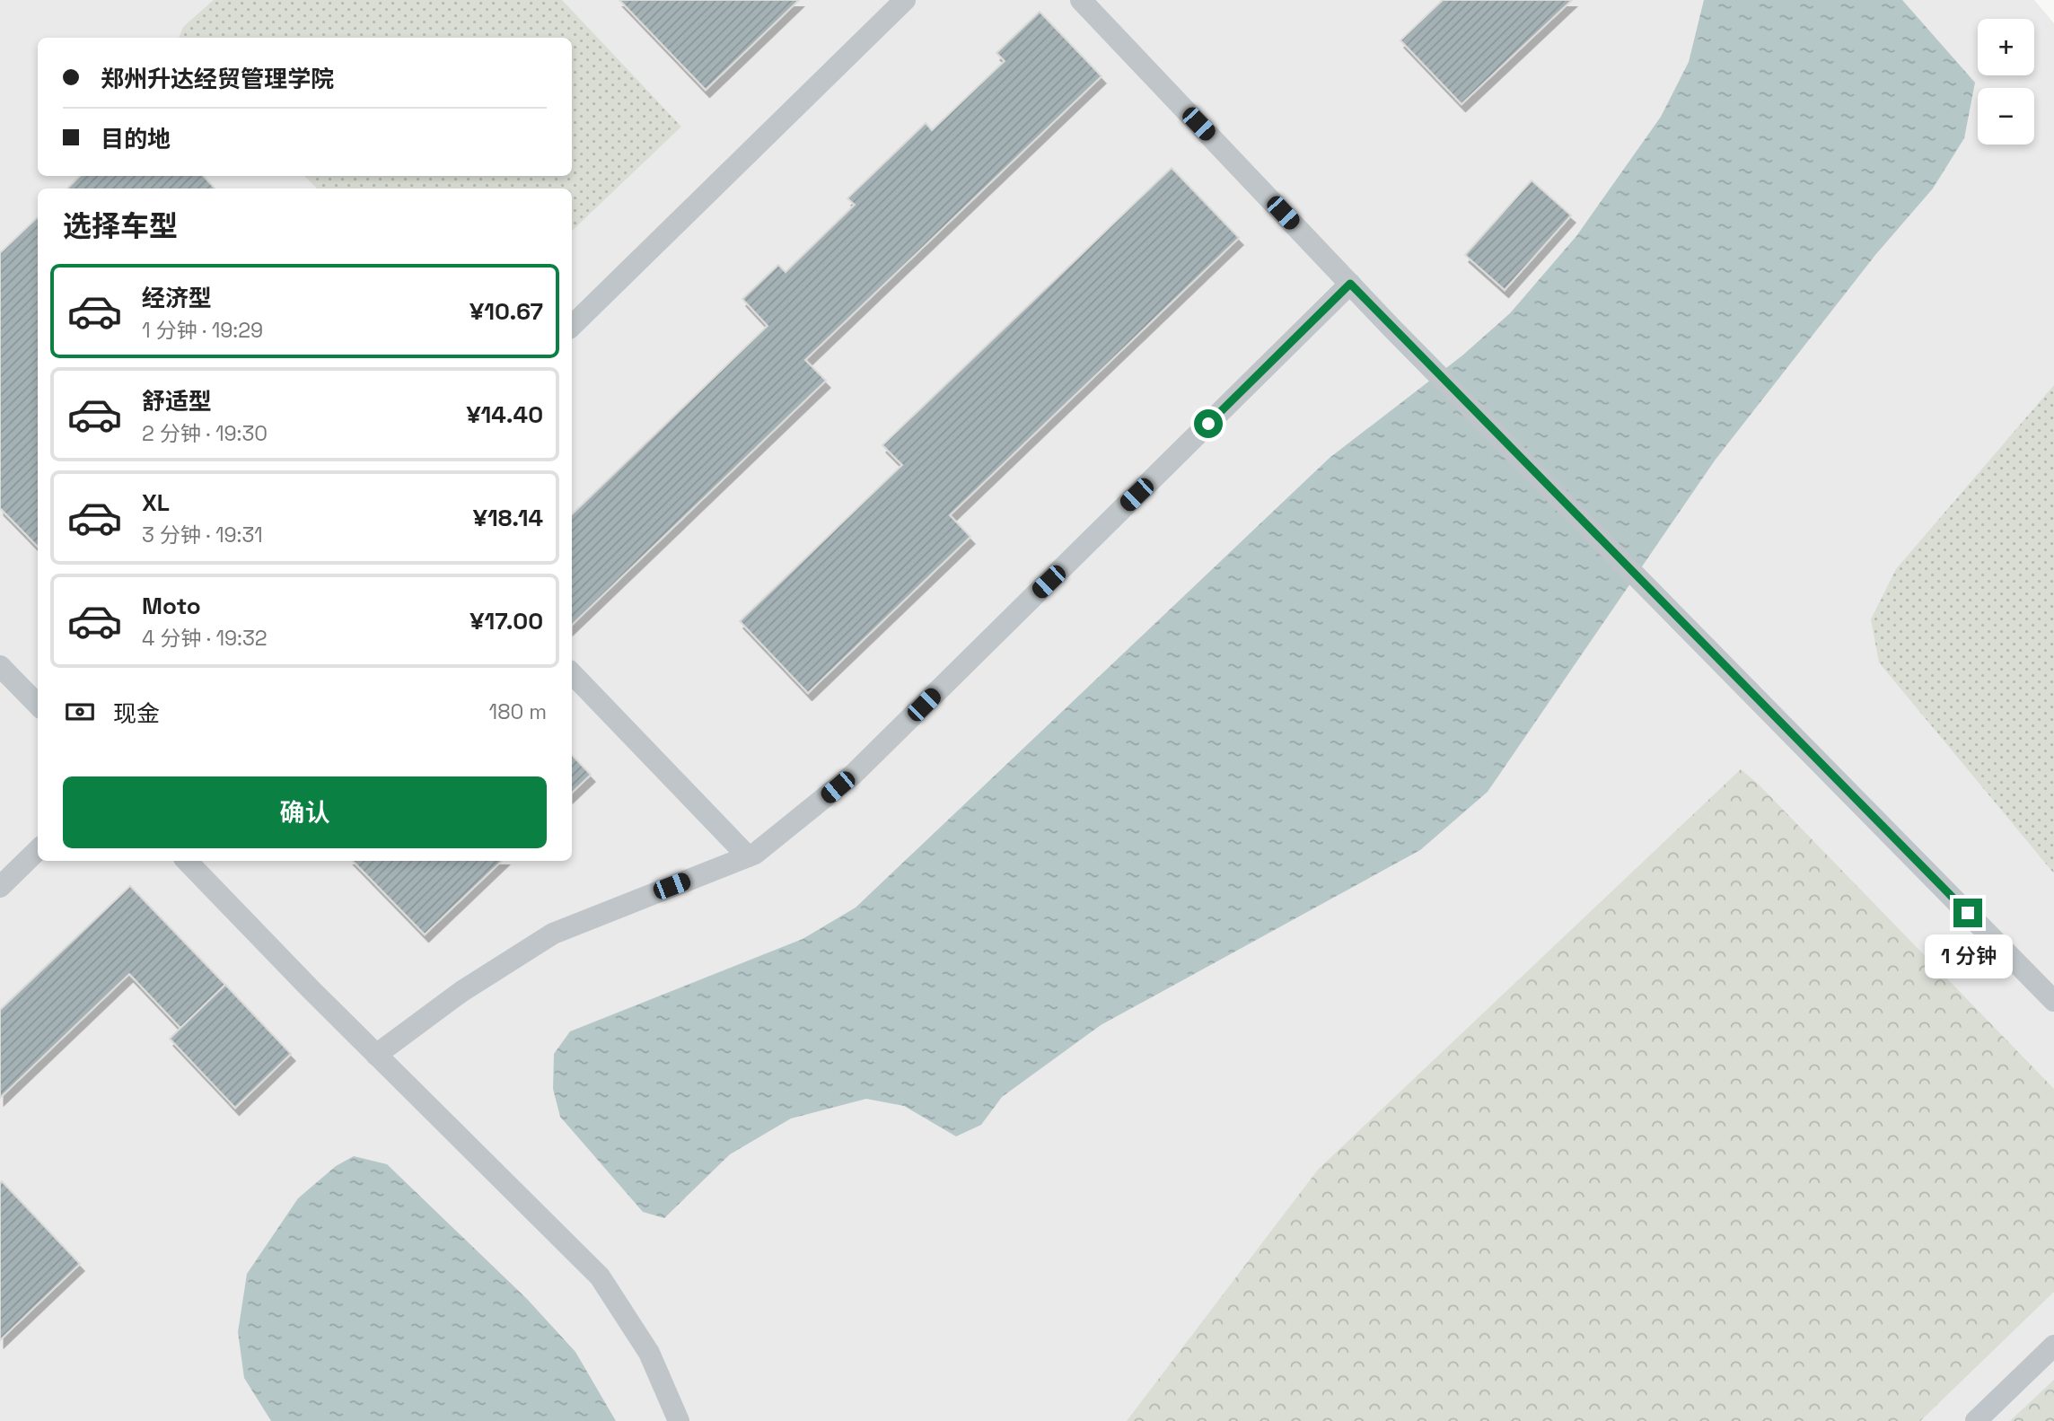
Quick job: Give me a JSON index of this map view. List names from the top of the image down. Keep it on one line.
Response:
{"page":{"map_buttons":["+","−"],"banner":["郑州升达经贸管理学院","目的地"],"heading":"选择车型","list":[{"name":"经济型","note":"1 分钟 · 19:29","value":"¥10.67"},{"name":"舒适型","note":"2 分钟 · 19:30","value":"¥14.40"},{"name":"XL","note":"3 分钟 · 19:31","value":"¥18.14"},{"name":"Moto","note":"4 分钟 · 19:32","value":"¥17.00"}],"pay":["现金","180 m"],"buttons":"确认","bubble":"1 分钟"}}
